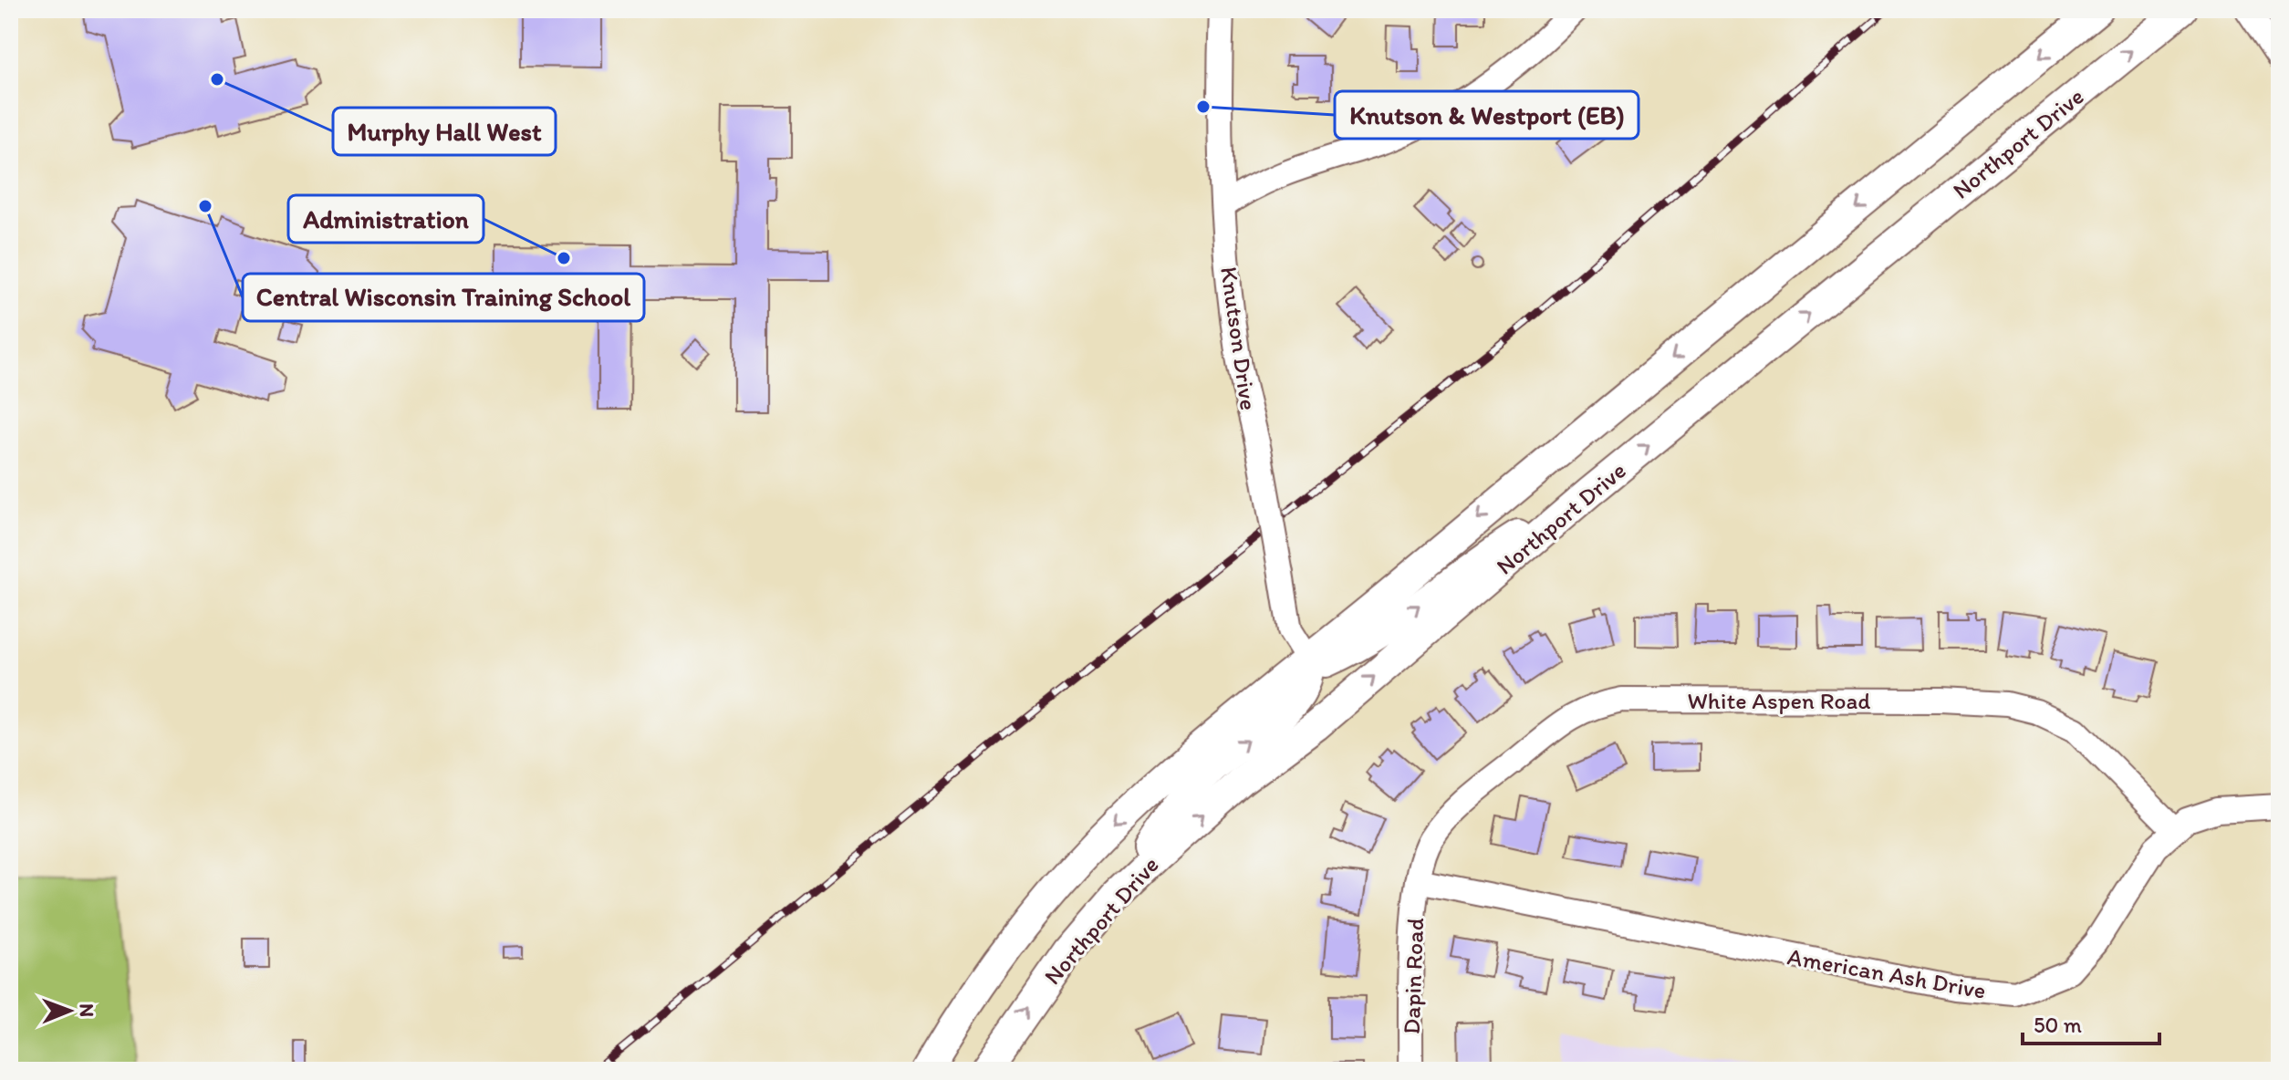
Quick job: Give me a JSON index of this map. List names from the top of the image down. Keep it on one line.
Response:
{"streets":{"main road":["Northport Drive"],"street":["Knutson Drive","White Aspen Road","American Ash Drive","Dapin Road"]},"crossings":[["White Aspen Road","American Ash Drive"],["White Aspen Road","Dapin Road"],["American Ash Drive","Dapin Road"]],"places":["Murphy Hall West","Knutson & Westport (EB)","Central Wisconsin Training School","Administration"],"scale_bar":"50 m","north":"right"}
